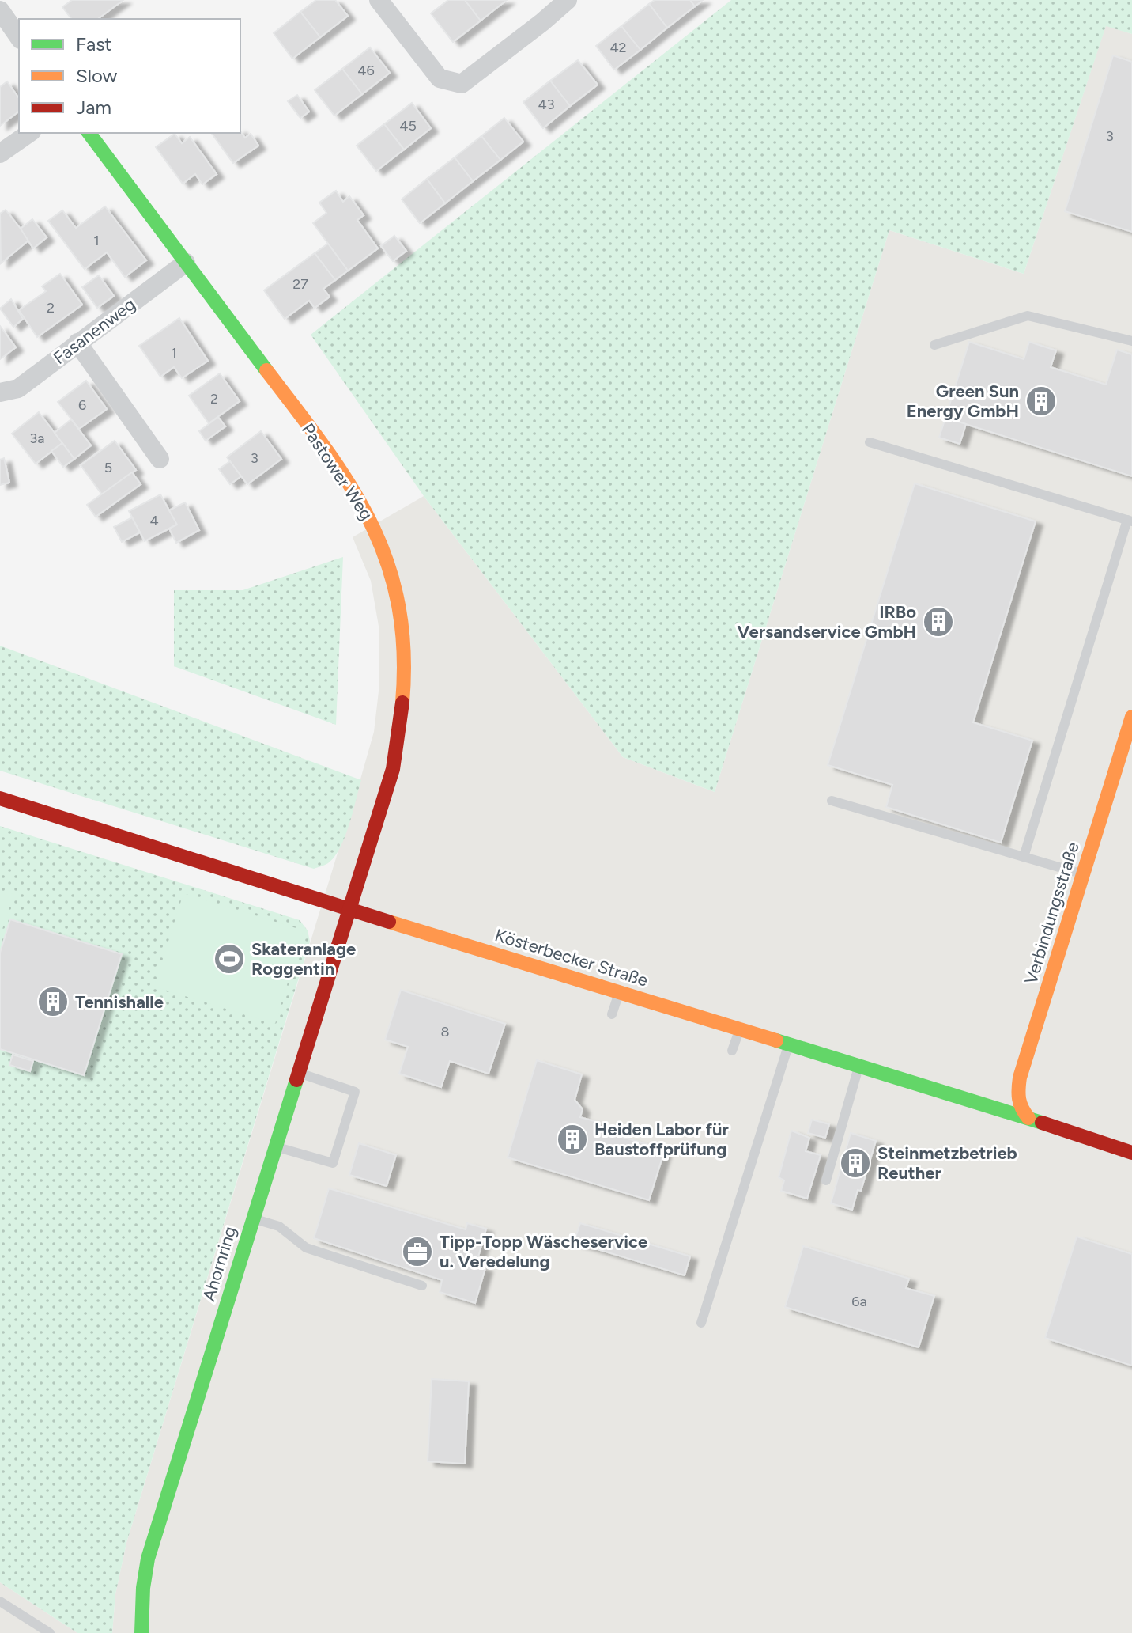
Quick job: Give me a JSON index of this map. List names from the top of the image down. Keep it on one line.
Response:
{"streets":{"street":["Fasanenweg","Pastower Weg","Verbindungsstraße","Kösterbecker Straße","Ahornring"]},"crossings":[["Fasanenweg","Pastower Weg"],["Pastower Weg","Kösterbecker Straße"],["Pastower Weg","Ahornring"],["Verbindungsstraße","Kösterbecker Straße"],["Kösterbecker Straße","Ahornring"]],"places":{"building":["Green Sun Energy GmbH","IRBo Versandservice GmbH","Tennishalle","Heiden Labor für Baustoffprüfung","Steinmetzbetrieb Reuther"],"sports":["Skateranlage Roggentin"],"office":["Tipp-Topp Wäscheservice u. Veredelung"]},"house_numbers":["42","46","43","45","3","1","27","2","1","2","6","3a","3","5","4","8","6a"],"legend":["Fast","Slow","Jam"]}
